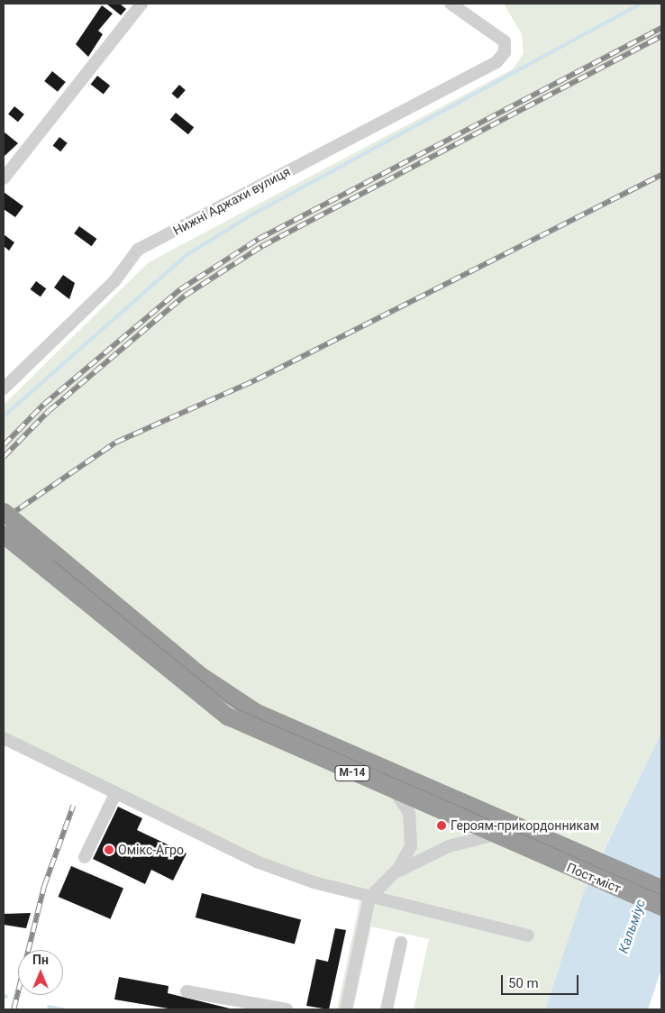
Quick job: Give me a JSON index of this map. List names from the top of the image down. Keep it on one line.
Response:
{"streets":{"highway":["М-14","Пост-міст"],"street":["Нижні Аджахи вулиця"]},"crossings":[["М-14","Пост-міст"]],"water":["Кальміус"],"places":["Героям-прикордонникам","Омiкс-Агро"],"scale_bar":"50 m","north":"top"}
